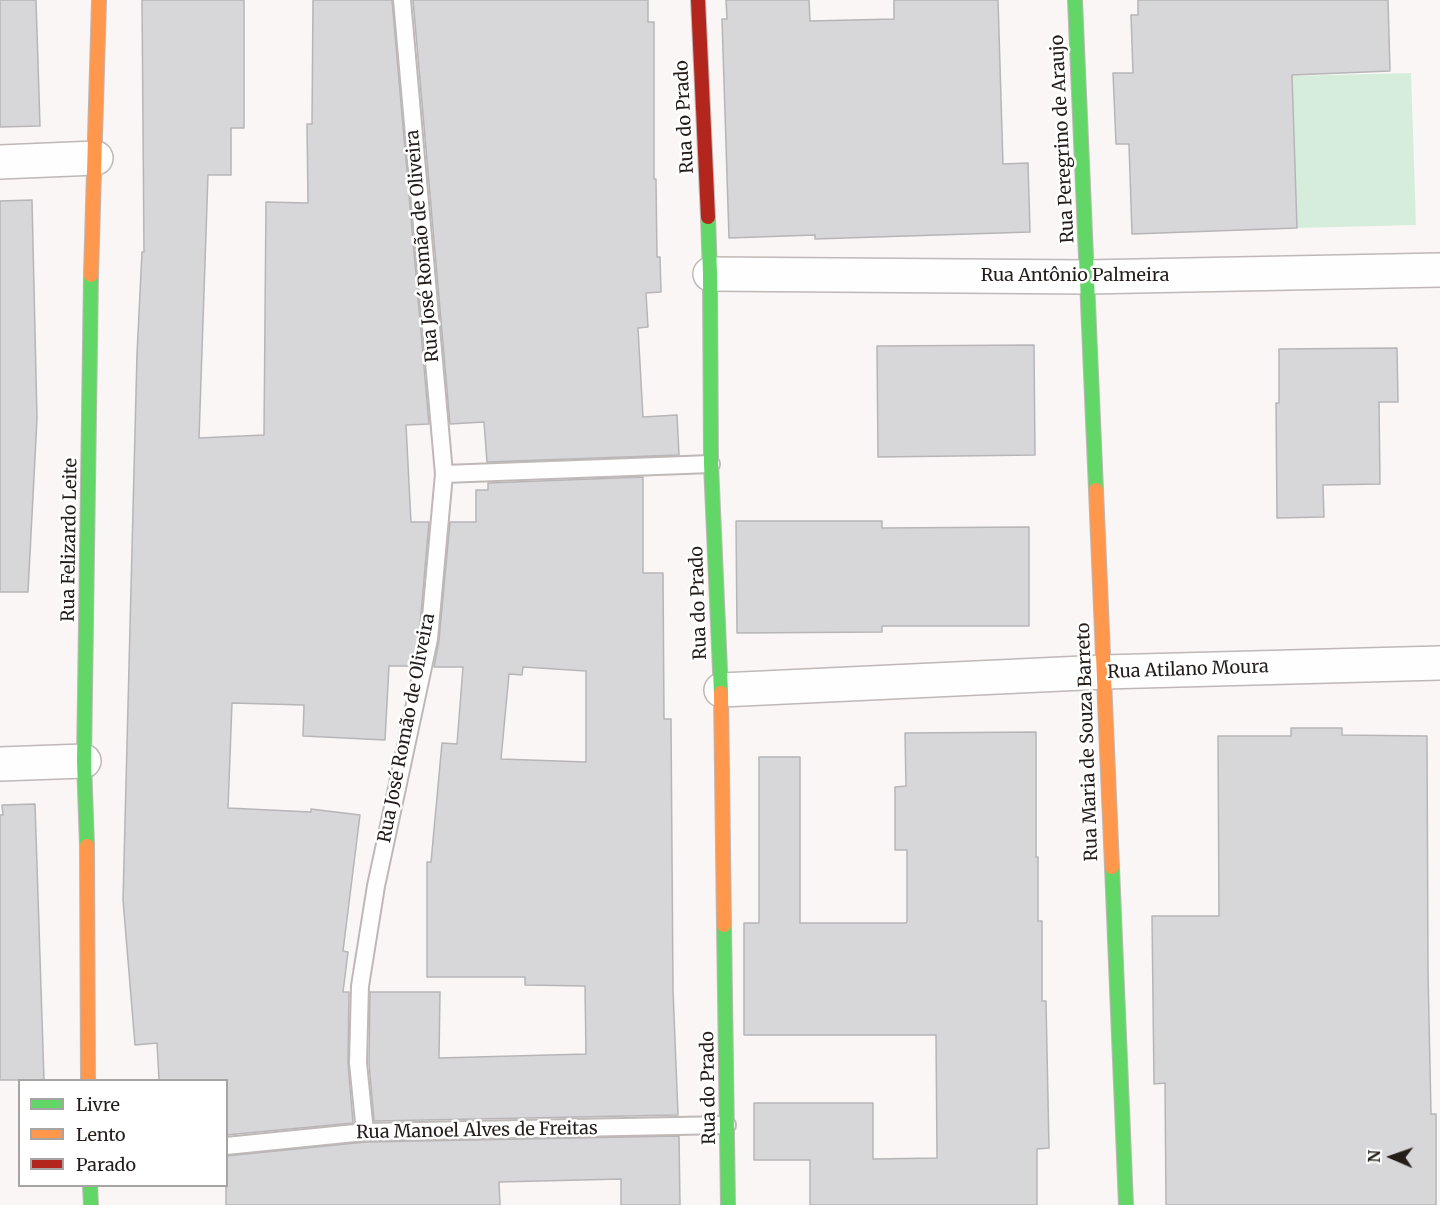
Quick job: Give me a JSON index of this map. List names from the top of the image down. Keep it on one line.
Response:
{"streets":{"main road":["Rua do Prado","Rua Peregrino de Araujo","Rua Felizardo Leite","Rua Maria de Souza Barreto"],"street":["Rua Antônio Palmeira","Rua Atilano Moura"],"lane":["Rua José Romão de Oliveira","Rua Manoel Alves de Freitas"]},"crossings":[["Rua do Prado","Rua Antônio Palmeira"],["Rua do Prado","Rua Atilano Moura"],["Rua do Prado","Rua Manoel Alves de Freitas"],["Rua Peregrino de Araujo","Rua Antônio Palmeira"],["Rua Peregrino de Araujo","Rua Maria de Souza Barreto"],["Rua José Romão de Oliveira","Rua Manoel Alves de Freitas"],["Rua Antônio Palmeira","Rua Maria de Souza Barreto"],["Rua Atilano Moura","Rua Maria de Souza Barreto"]],"legend":["Livre","Lento","Parado"],"north":"left"}
